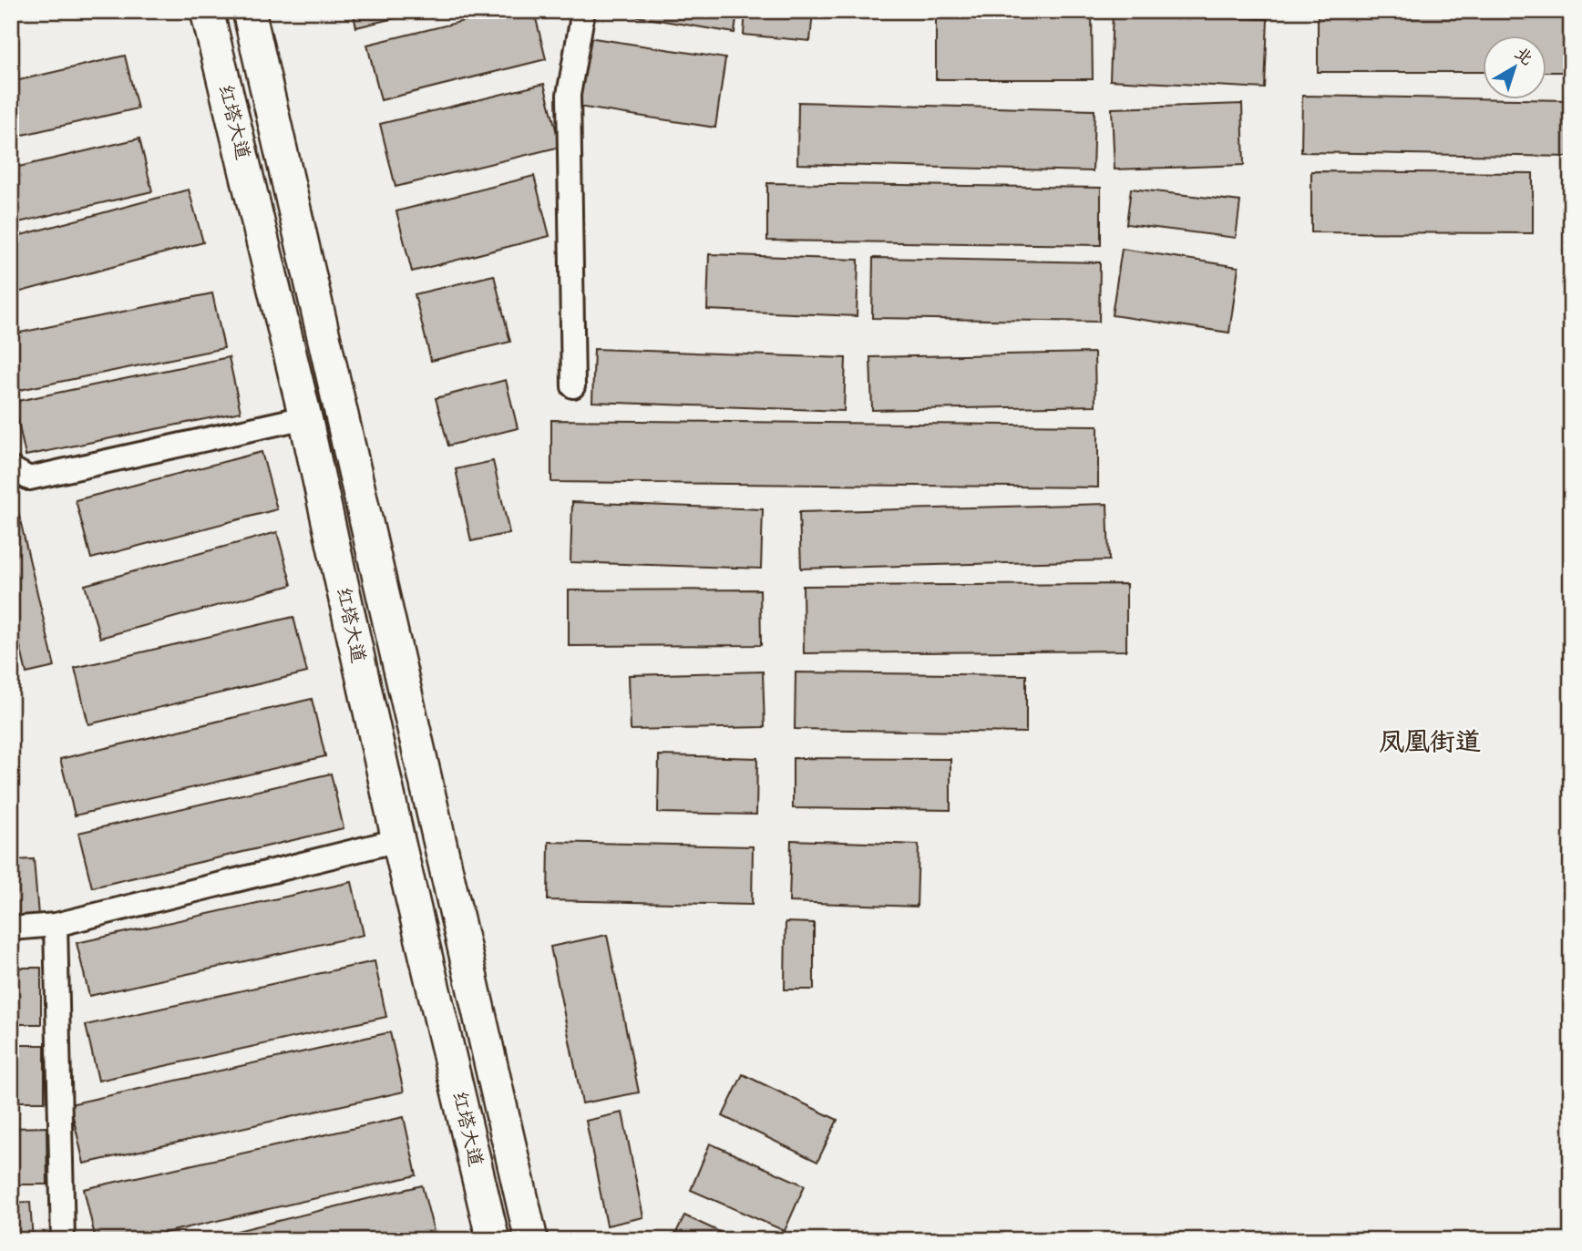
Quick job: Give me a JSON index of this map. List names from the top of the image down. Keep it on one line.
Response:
{"streets":{"main road":["红塔大道"]},"districts":["凤凰街道"],"north":"top right"}
